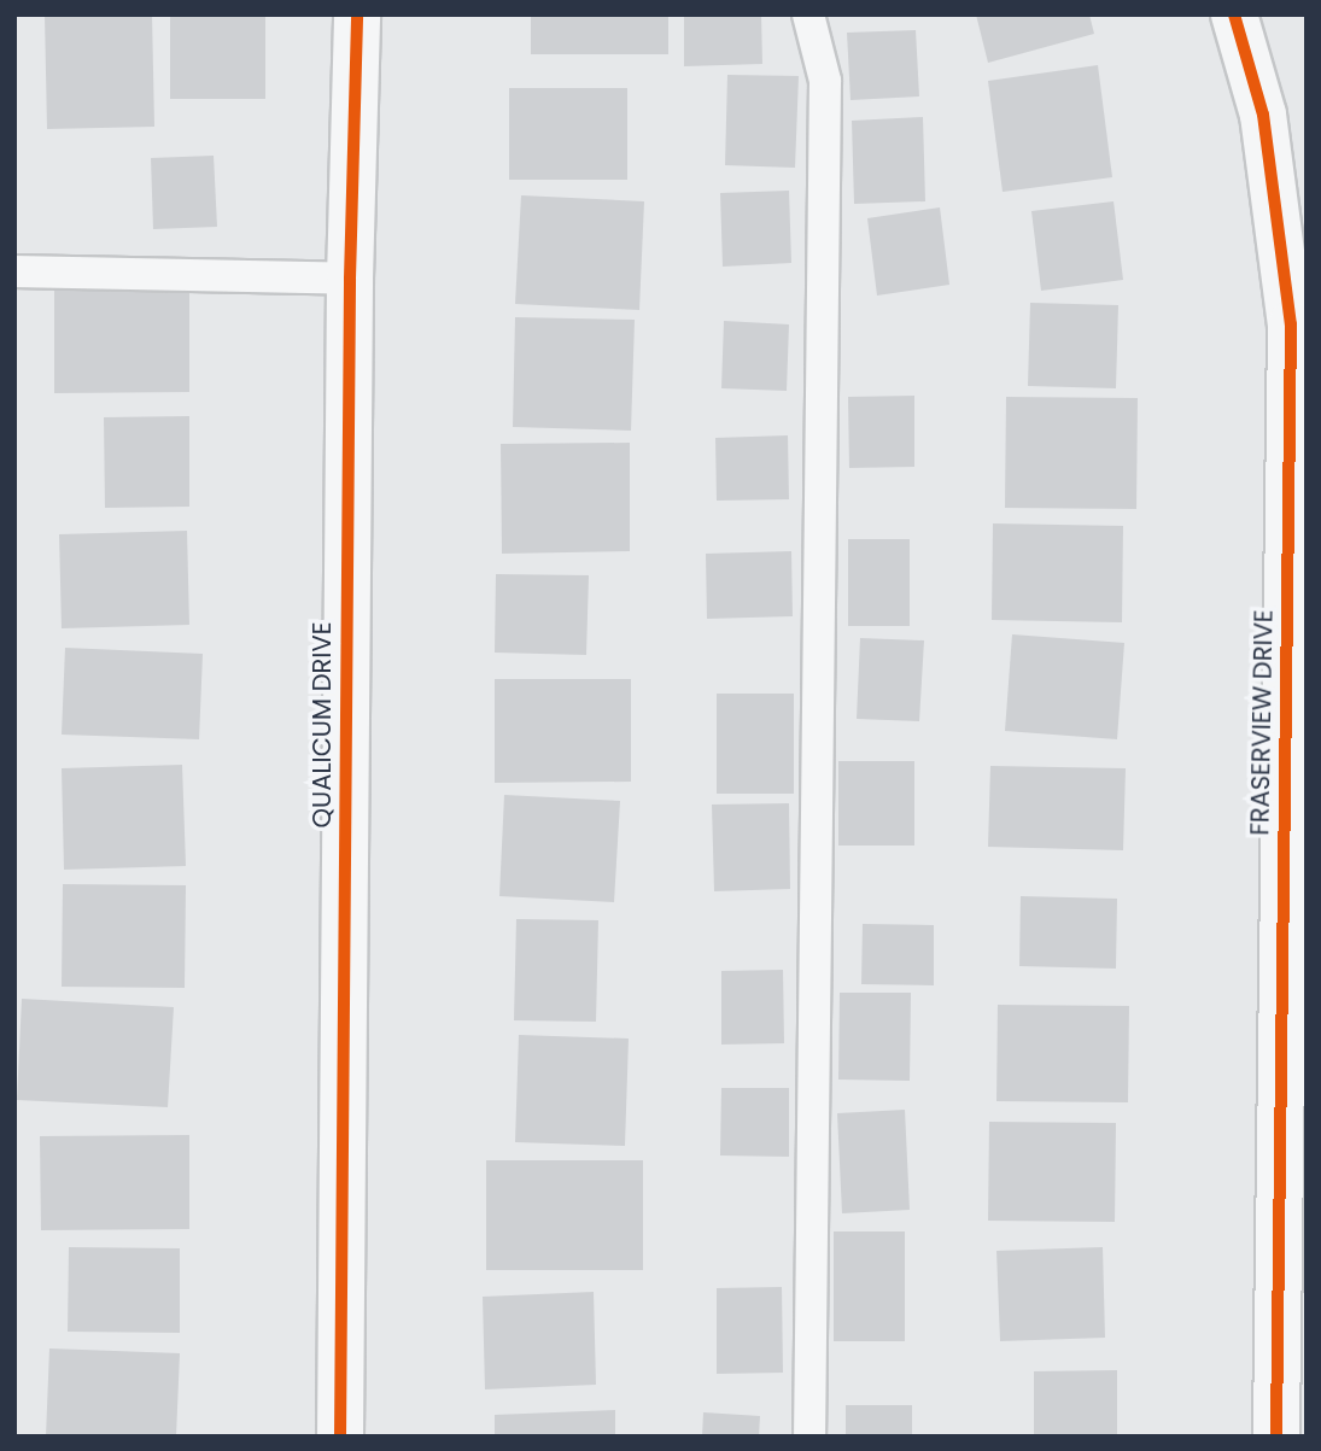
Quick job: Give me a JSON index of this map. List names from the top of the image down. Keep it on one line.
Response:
{"streets":{"street":["FRASERVIEW DRIVE","QUALICUM DRIVE"]}}
